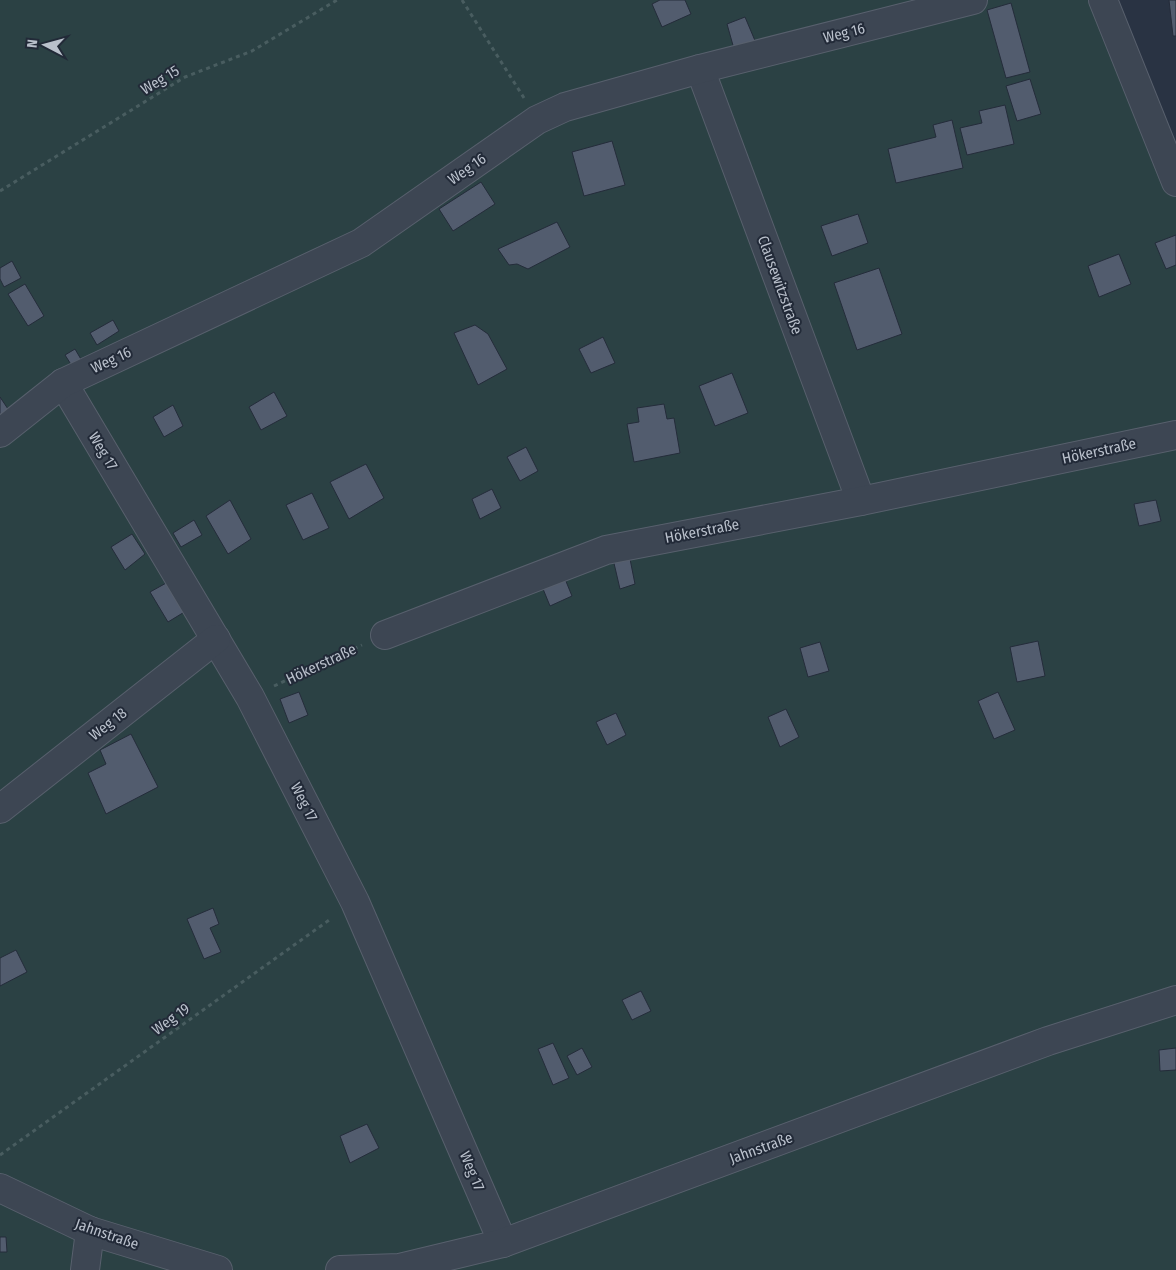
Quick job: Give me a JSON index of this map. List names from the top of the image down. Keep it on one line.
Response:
{"streets":{"street":["Weg 16","Clausewitzstraße","Weg 17","Hökerstraße","Weg 18","Jahnstraße"],"path":["Weg 15","Weg 19"]},"crossings":[["Weg 16","Clausewitzstraße"],["Weg 16","Weg 17"],["Clausewitzstraße","Hökerstraße"],["Weg 17","Hökerstraße"],["Weg 17","Weg 18"],["Weg 17","Weg 19"],["Weg 17","Jahnstraße"]],"north":"left"}
